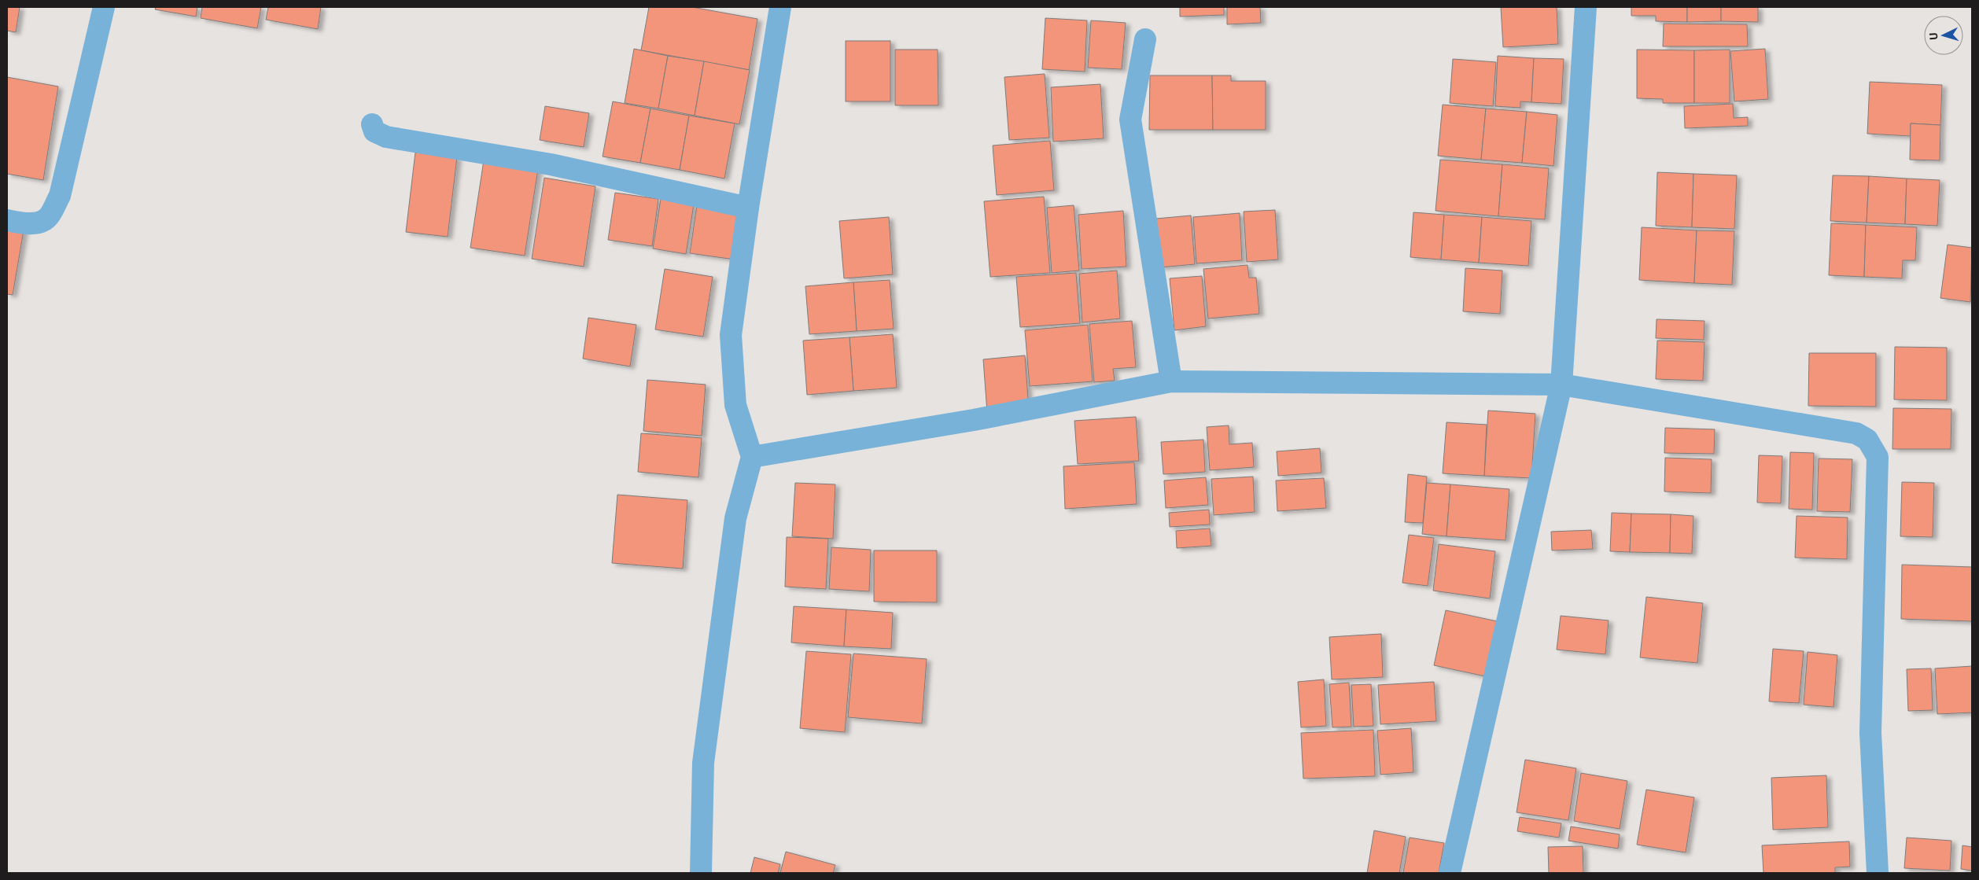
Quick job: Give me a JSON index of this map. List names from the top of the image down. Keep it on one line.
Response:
{"north":"left"}
